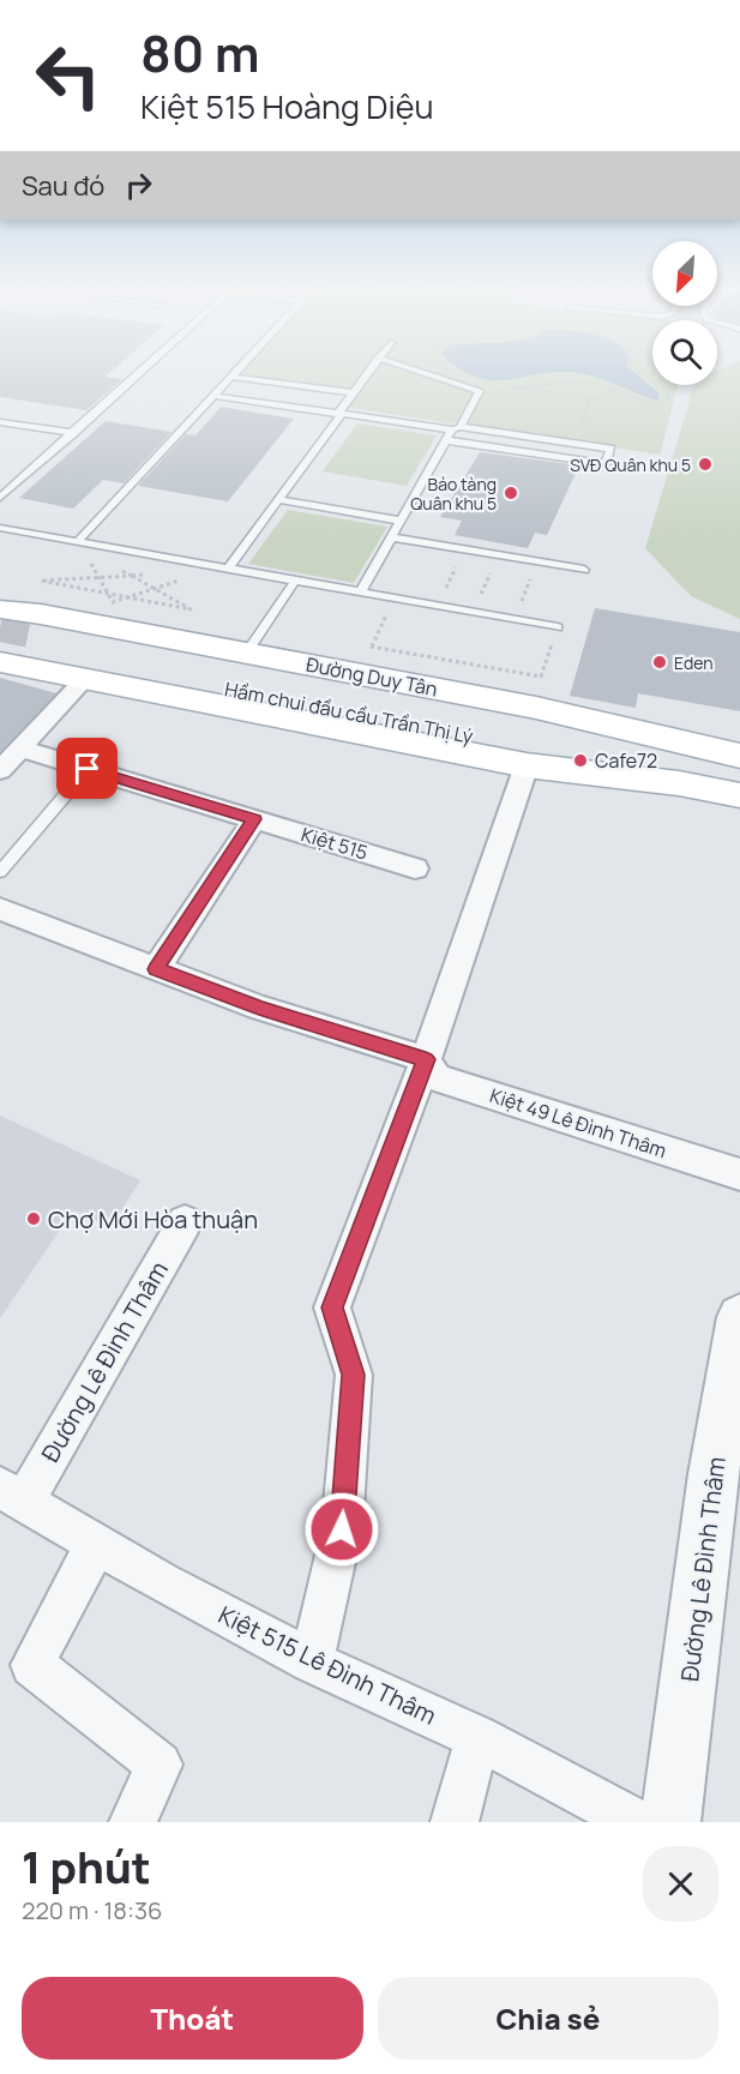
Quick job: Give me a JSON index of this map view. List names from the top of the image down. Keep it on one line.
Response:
{"streets":{"main road":["Đường Duy Tân","Hầm chui đầu cầu Trần Thị Lý"],"street":["Kiệt 515","Kiệt 49 Lê Đình Thâm","Đường Lê Đình Thâm","Kiệt 515 Lê Đình Thâm"]},"crossings":[["Đường Duy Tân","Hầm chui đầu cầu Trần Thị Lý"],["Đường Lê Đình Thâm","Kiệt 515 Lê Đình Thâm"]],"places":["SVĐ Quân khu 5","Bảo tàng Quân khu 5","Eden","Cafe72","Chợ Mới Hòa thuận"],"north":"bottom left","page":{"turn":["80 m","Kiệt 515 Hoàng Diệu"],"then":"Sau đó","heading":["1 phút","220 m · 18:36"],"buttons":["Thoát","Chia sẻ"]}}
